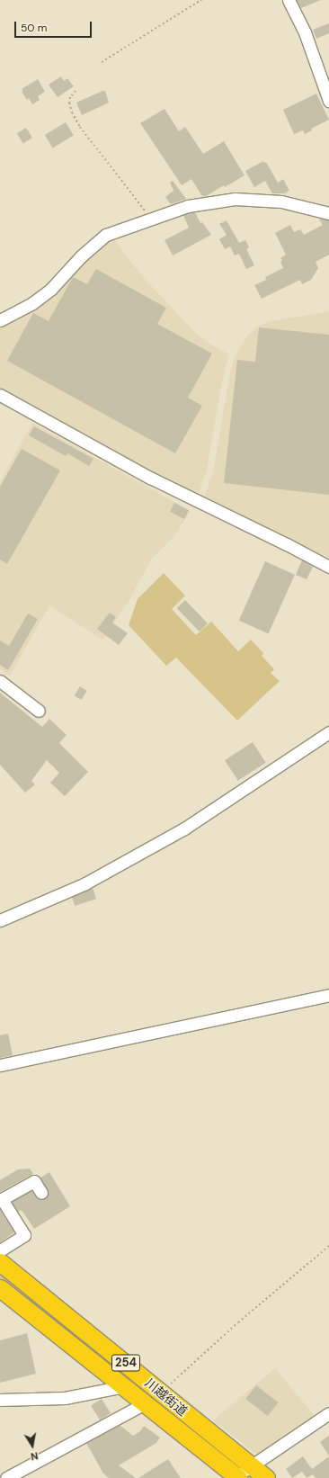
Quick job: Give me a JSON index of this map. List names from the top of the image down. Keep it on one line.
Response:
{"streets":{"highway":["254","川越街道"]},"scale_bar":"50 m","north":"bottom"}
